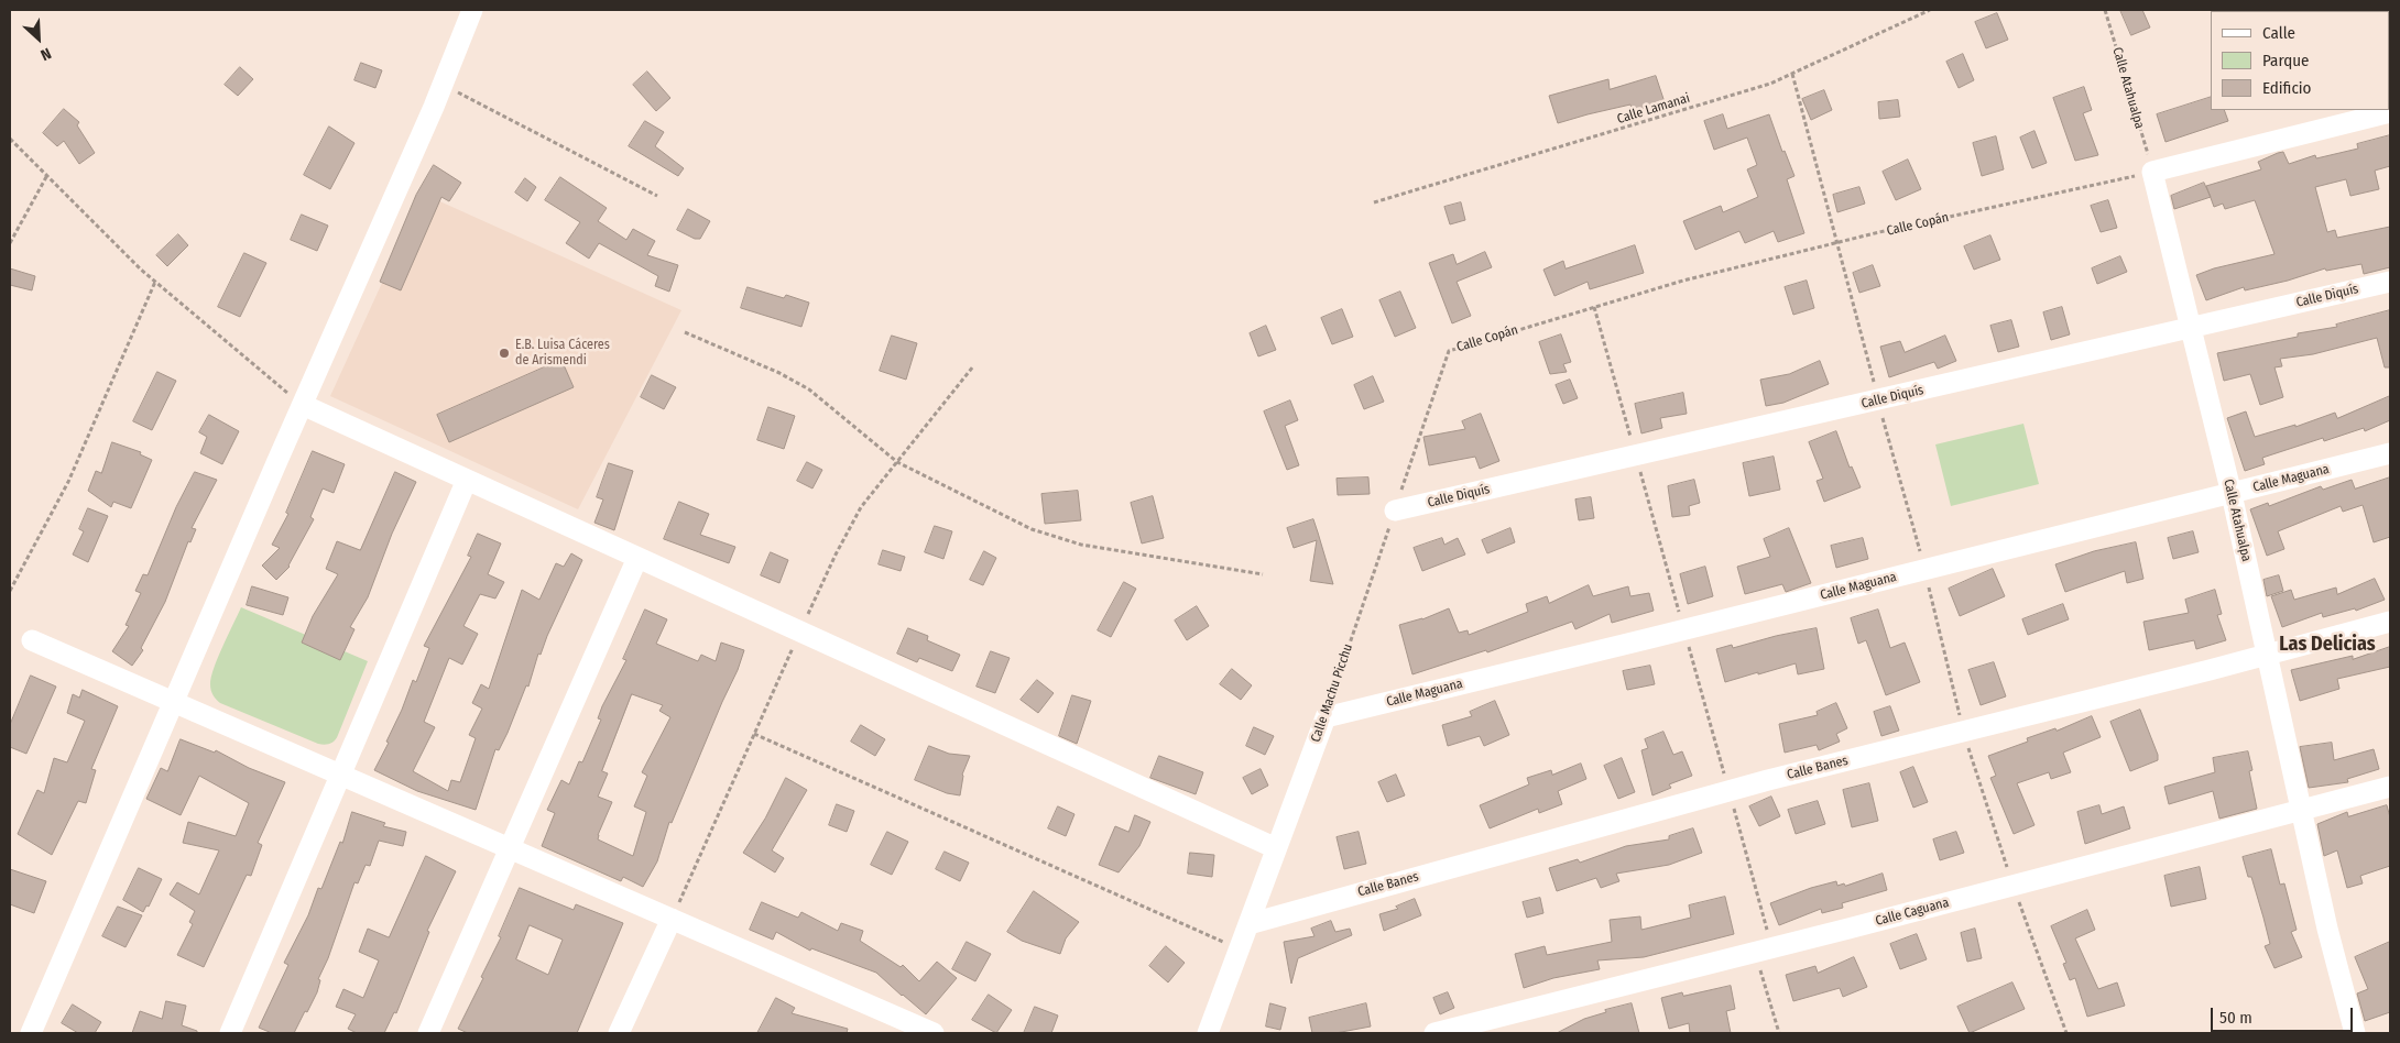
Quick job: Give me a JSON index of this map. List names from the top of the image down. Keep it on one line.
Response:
{"streets":{"street":["Calle Atahualpa","Calle Diquís","Calle Maguana","Calle Machu Picchu","Calle Banes","Calle Caguana"],"path":["Calle Lamanai","Calle Copán"]},"crossings":[["Calle Atahualpa","Calle Copán"],["Calle Atahualpa","Calle Diquís"],["Calle Atahualpa","Calle Maguana"],["Calle Atahualpa","Calle Banes"],["Calle Atahualpa","Calle Caguana"],["Calle Copán","Calle Machu Picchu"],["Calle Diquís","Calle Machu Picchu"],["Calle Maguana","Calle Machu Picchu"],["Calle Machu Picchu","Calle Banes"]],"districts":["Las Delicias"],"places":["E.B. Luisa Cáceres de Arismendi"],"legend":["Calle","Parque","Edificio"],"scale_bar":"50 m","north":"bottom right"}
